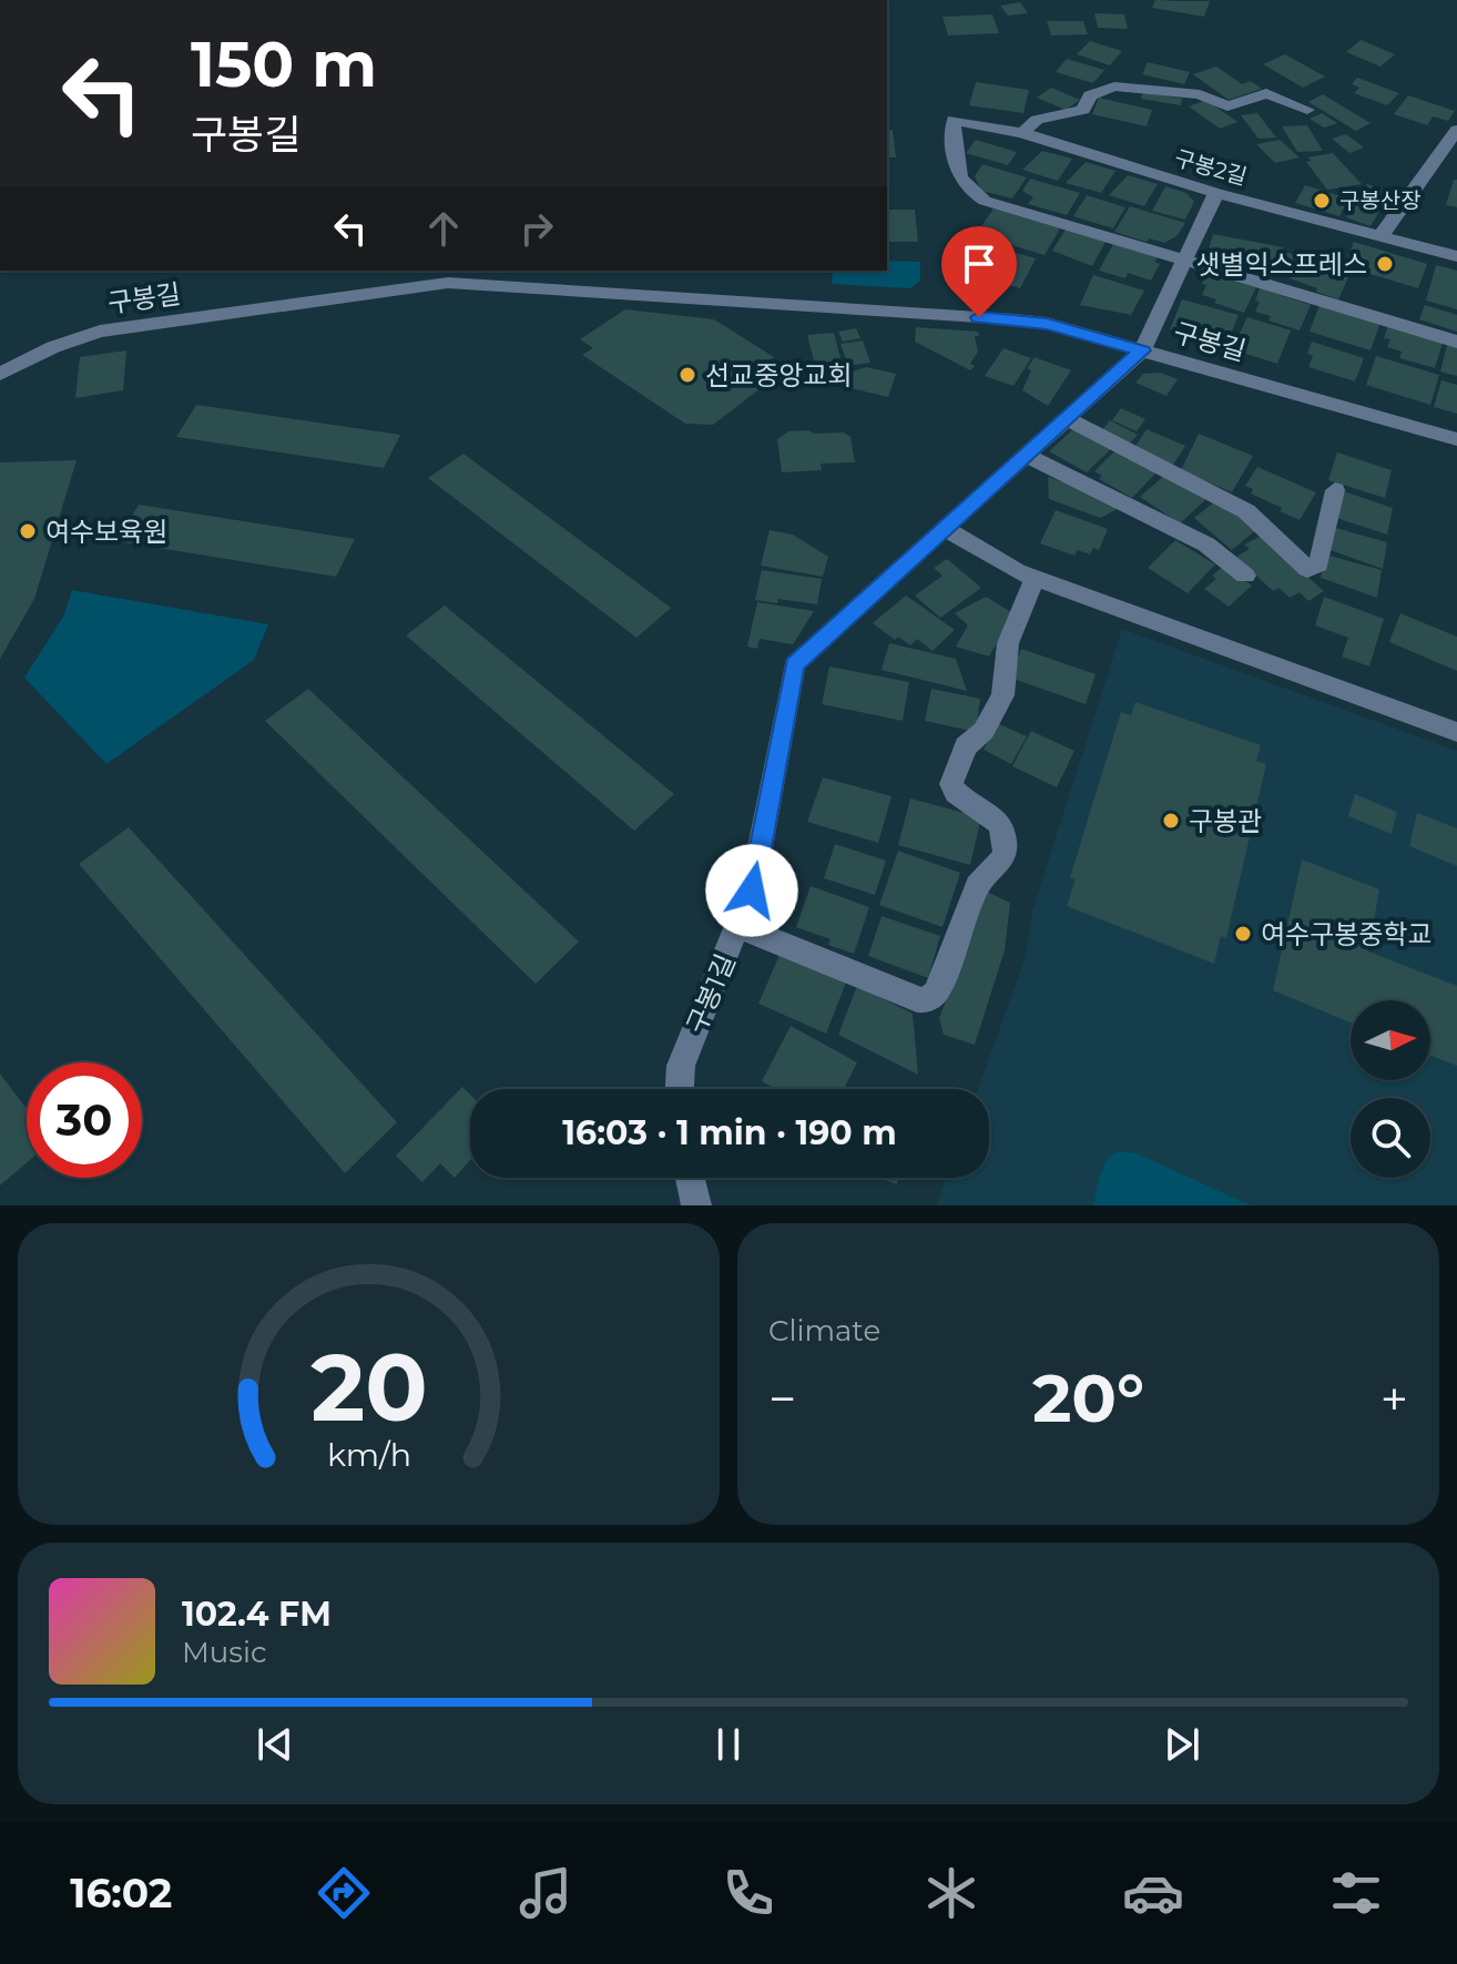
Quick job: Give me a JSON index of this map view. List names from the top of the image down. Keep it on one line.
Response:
{"streets":{"street":["구봉2길","구봉길","구봉1길"]},"crossings":[["구봉길","구봉1길"]],"places":["구봉산장","샛별익스프레스","선교중앙교회","여수보육원","구봉관","여수구봉중학교"],"north":"right","page":{"turn":["150 m","구봉길"],"limit":"30","trip":"16:03 · 1 min · 190 m","tile":"Climate","heat":["−","20°","+"],"song":["102.4 FM","Music"],"tabs":"16:02","gauge":["20","km/h"]}}
